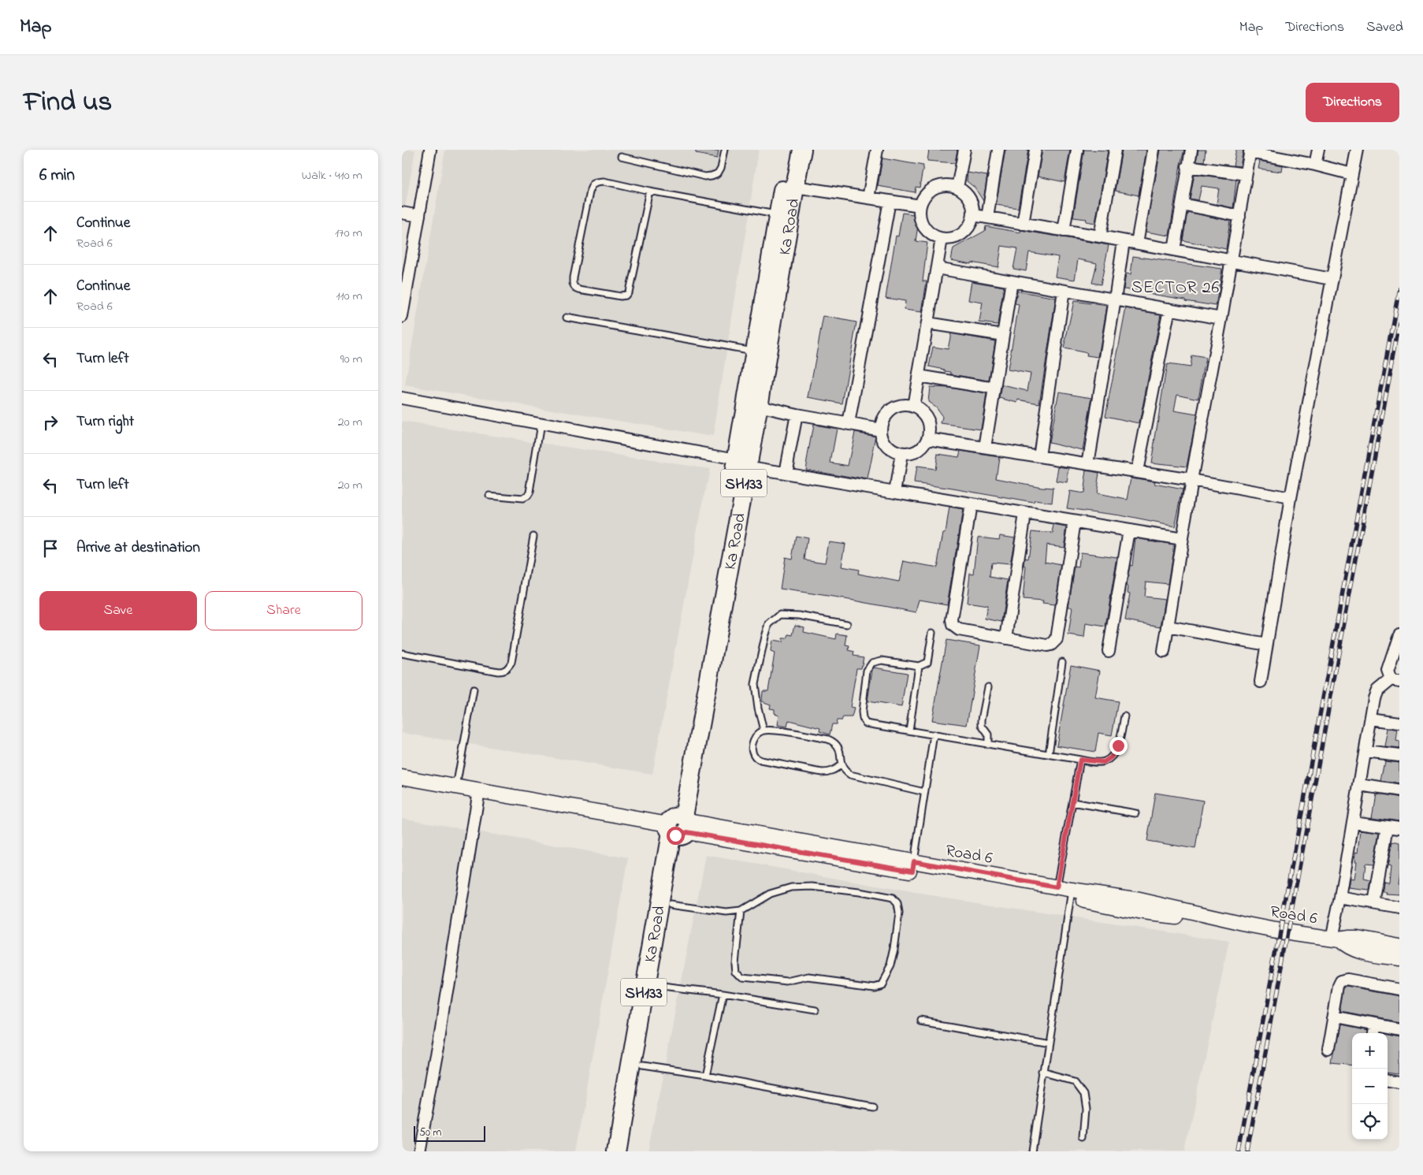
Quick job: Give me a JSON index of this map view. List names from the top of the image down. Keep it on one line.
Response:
{"streets":{"main road":["Ka Road","SH133"],"street":["Road 6"]},"crossings":[["Ka Road","Road 6"]],"districts":["SECTOR 26"],"scale_bar":"50 m","page":{"header":"Map","nav":["Map","Directions","Saved"],"title":"Find us","buttons":["Directions",["Save","Share"]],"heading":["6 min","Walk · 410 m"],"list":[["Continue","Road 6","170 m"],["Continue","Road 6","110 m"],["Turn left","90 m"],["Turn right","20 m"],["Turn left","20 m"],"Arrive at destination"],"map_buttons":["+","−"],"scale":"50 m"}}
